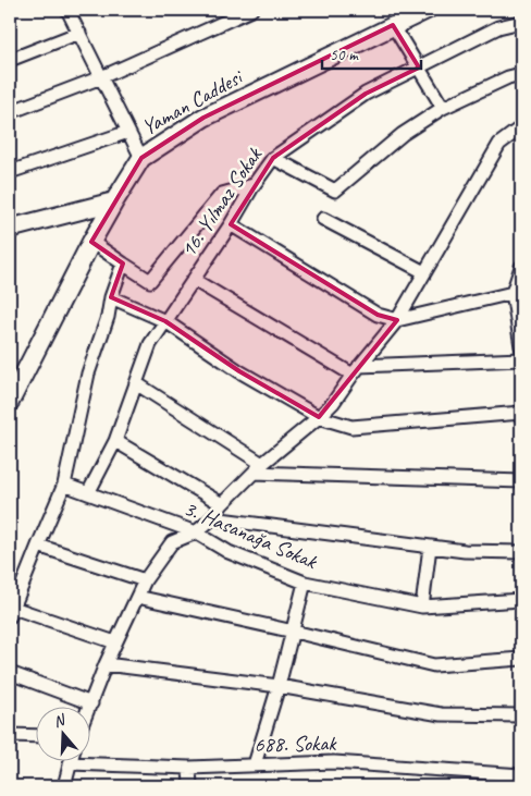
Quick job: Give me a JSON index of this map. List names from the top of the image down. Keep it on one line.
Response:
{"streets":{"main road":["Yaman Caddesi"],"street":["16. Yılmaz Sokak","3. Hasanağa Sokak","688. Sokak"]},"crossings":[["16. Yılmaz Sokak","3. Hasanağa Sokak"]],"scale_bar":"50 m","north":"top"}
